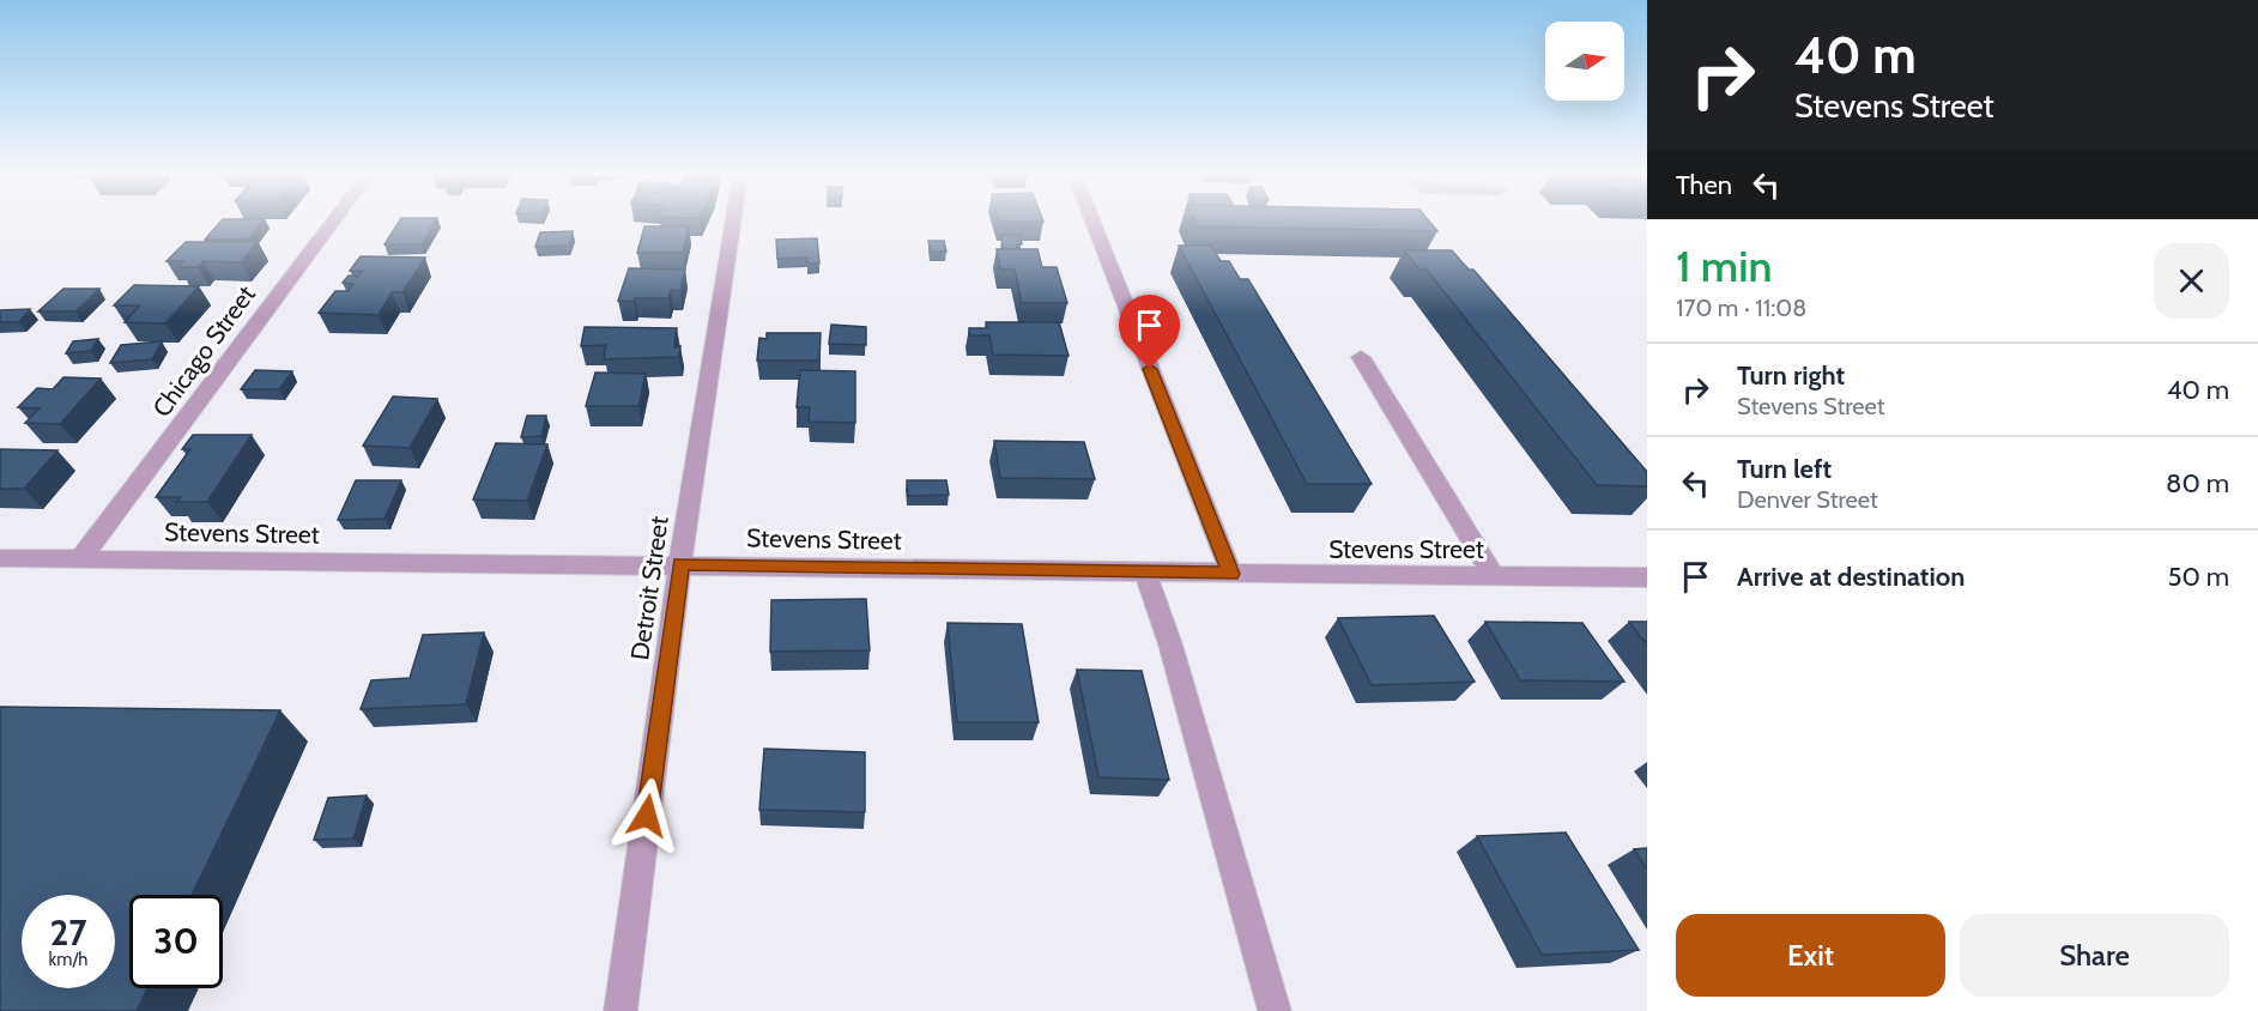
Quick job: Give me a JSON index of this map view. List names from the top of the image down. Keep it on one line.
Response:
{"streets":{"street":["Chicago Street","Stevens Street","Detroit Street"]},"crossings":[["Chicago Street","Stevens Street"],["Stevens Street","Detroit Street"]],"north":"right","page":{"turn":["40 m","Stevens Street"],"then":"Then","heading":["1 min","170 m · 11:08"],"list":[{"name":"Turn right","note":"Stevens Street","value":"40 m"},{"name":"Turn left","note":"Denver Street","value":"80 m"},{"name":"Arrive at destination","value":"50 m"}],"speed":"27 km/h","limit":"30","buttons":["Exit","Share"]}}
